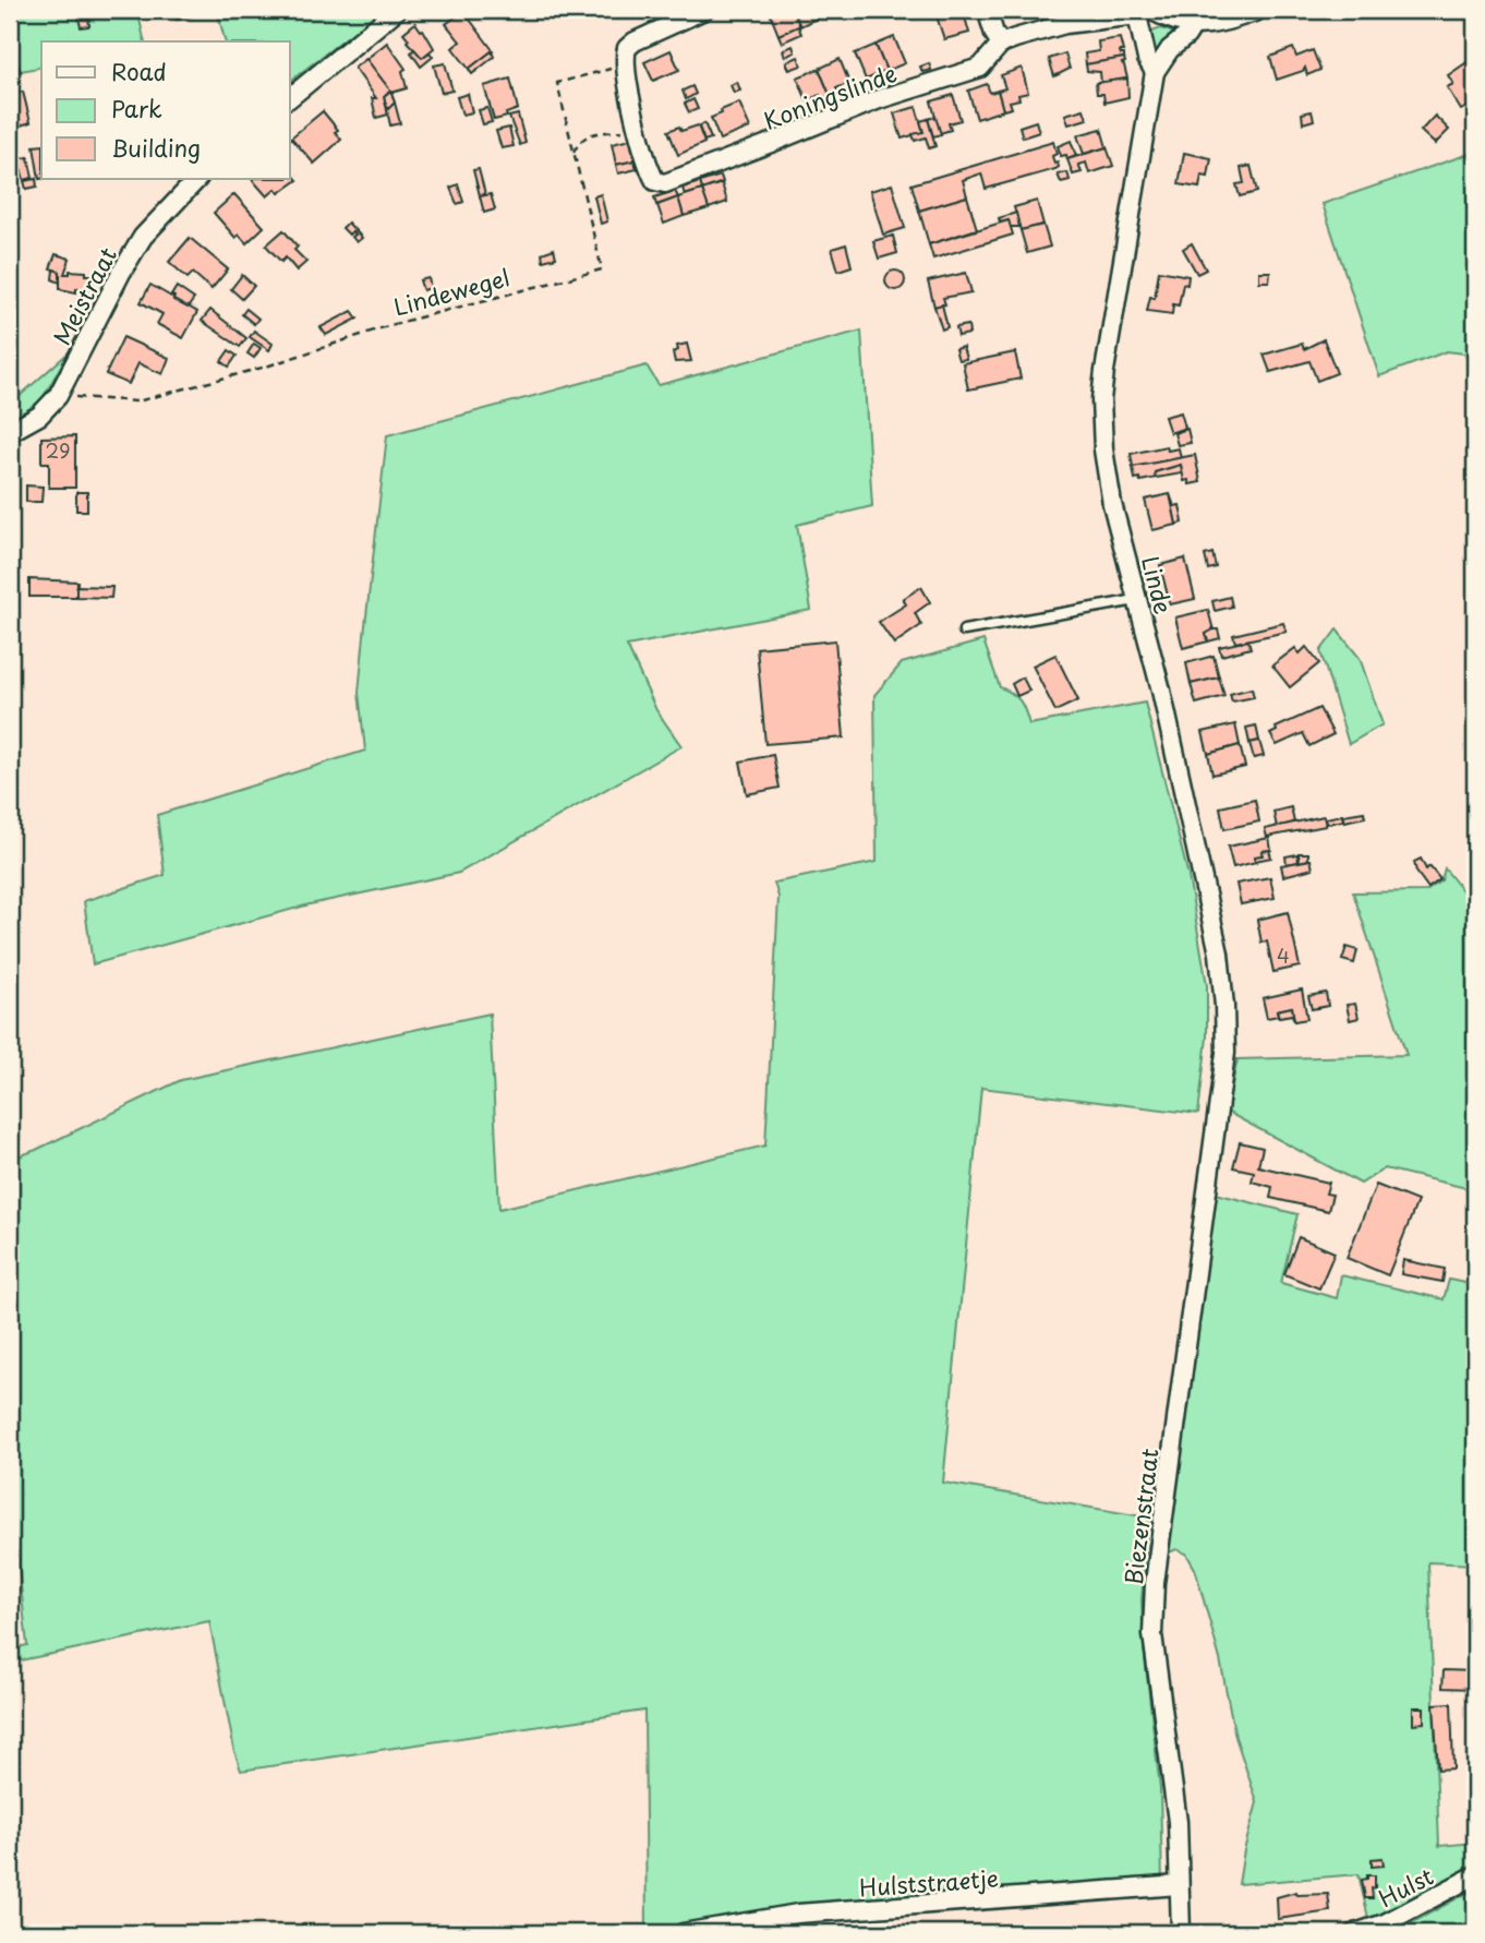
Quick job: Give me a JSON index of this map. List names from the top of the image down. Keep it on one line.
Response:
{"streets":{"street":["Koningslinde","Meistraat","Linde","Biezenstraat","Hulststraetje","Hulst"],"path":["Lindewegel"]},"crossings":[["Koningslinde","Lindewegel"],["Koningslinde","Linde"],["Lindewegel","Meistraat"],["Linde","Biezenstraat"],["Biezenstraat","Hulststraetje"]],"house_numbers":["29","4"],"legend":["Road","Park","Building"]}
